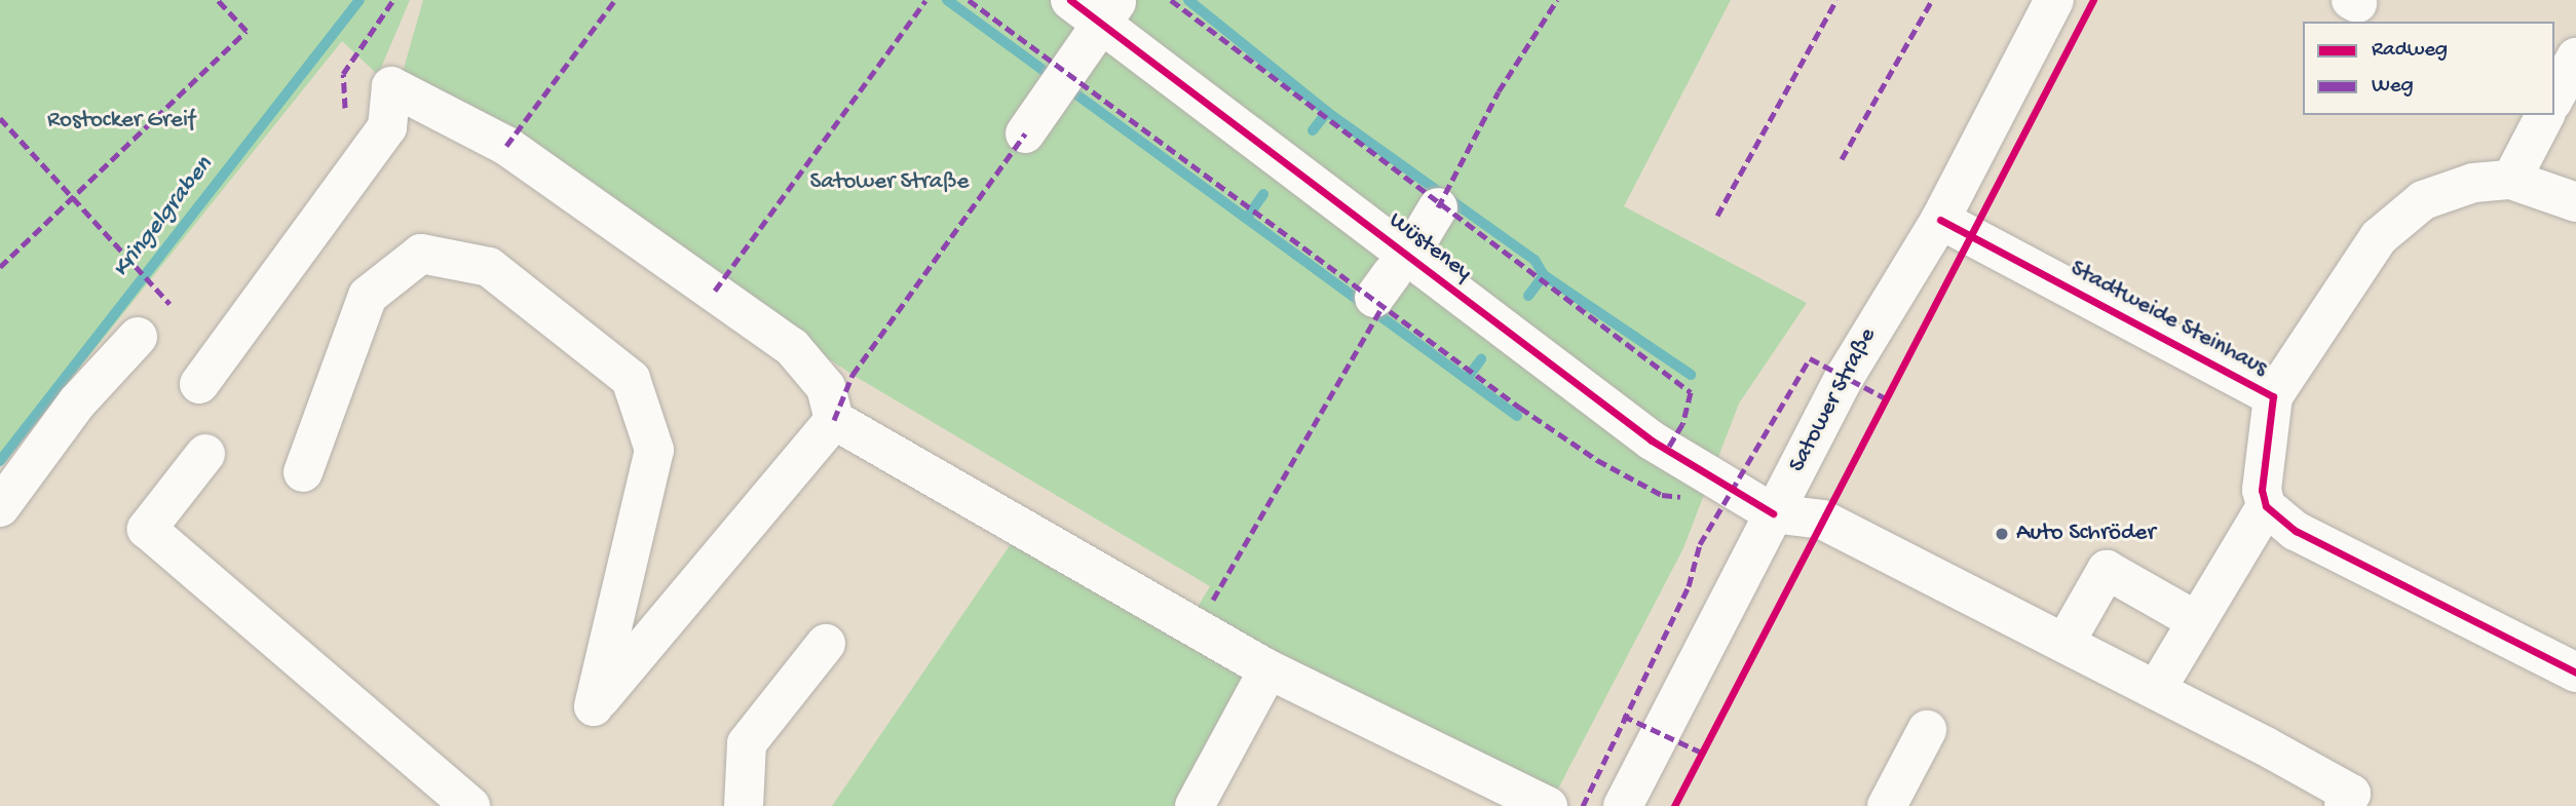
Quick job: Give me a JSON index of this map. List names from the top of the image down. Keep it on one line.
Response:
{"streets":{"street":["Wüsteney","Stadtweide Steinhaus","Satower Straße"]},"crossings":[["Wüsteney","Satower Straße"],["Stadtweide Steinhaus","Satower Straße"]],"water":["Kringelgraben"],"parks":["Rostocker Greif","Satower Straße"],"places":["Auto Schröder"],"legend":["Radweg","Weg"]}
